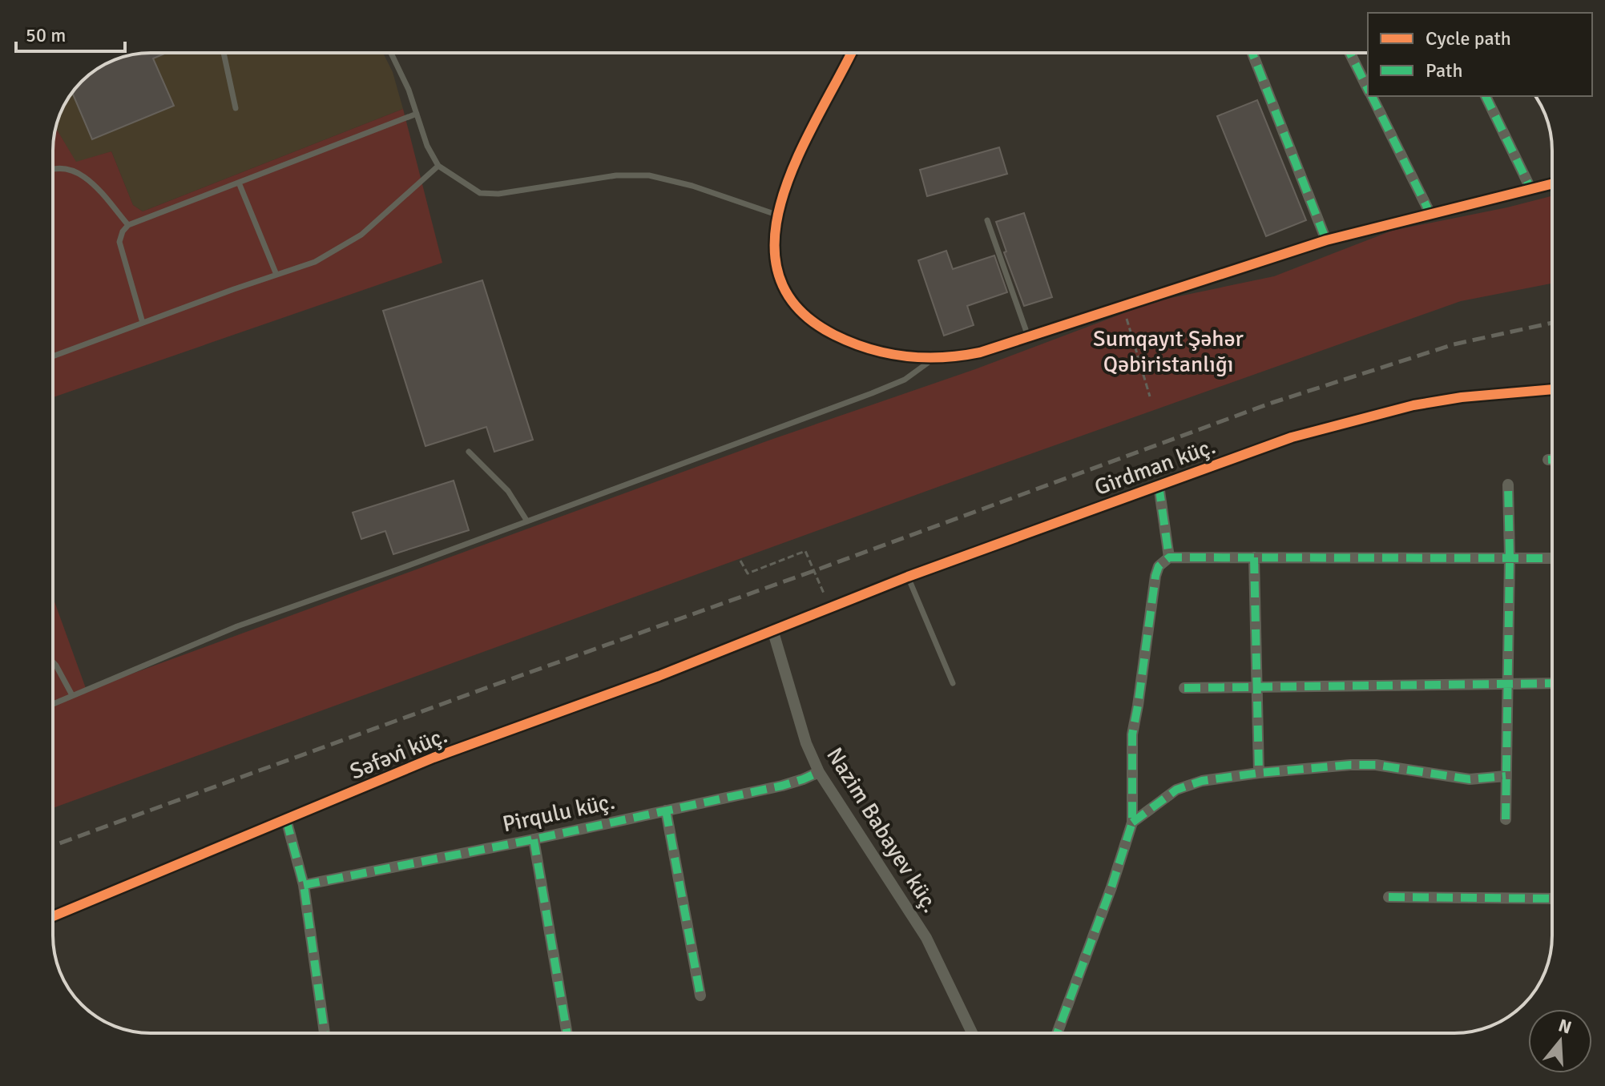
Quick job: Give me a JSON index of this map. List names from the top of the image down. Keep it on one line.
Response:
{"streets":{"street":["Girdman küç.","Səfəvi küç.","Pirqulu küç.","Nazim Babayev küç."]},"crossings":[["Girdman küç.","Səfəvi küç."],["Girdman küç.","Nazim Babayev küç."],["Səfəvi küç.","Nazim Babayev küç."],["Pirqulu küç.","Nazim Babayev küç."]],"parks":["Sumqayıt Şəhər Qəbiristanlığı"],"legend":["Cycle path","Path"],"scale_bar":"50 m","north":"top"}
